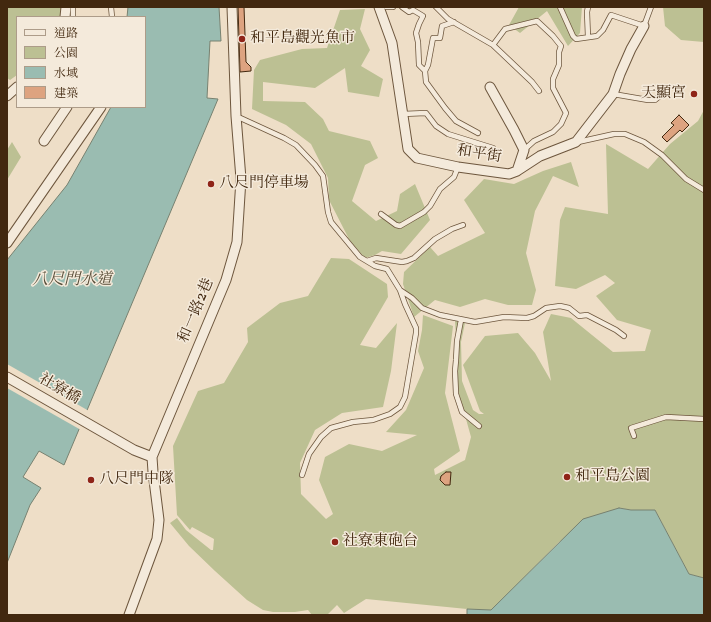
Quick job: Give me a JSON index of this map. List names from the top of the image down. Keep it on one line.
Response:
{"streets":{"street":["和平街","和一路2巷","社寮橋"]},"crossings":[["和一路2巷","社寮橋"]],"water":["八尺門水道"],"places":["和平島觀光魚市","天顯宮","八尺門停車場","和平島公園","八尺門中隊","社寮東砲台"],"legend":["道路","公園","水域","建築"]}
